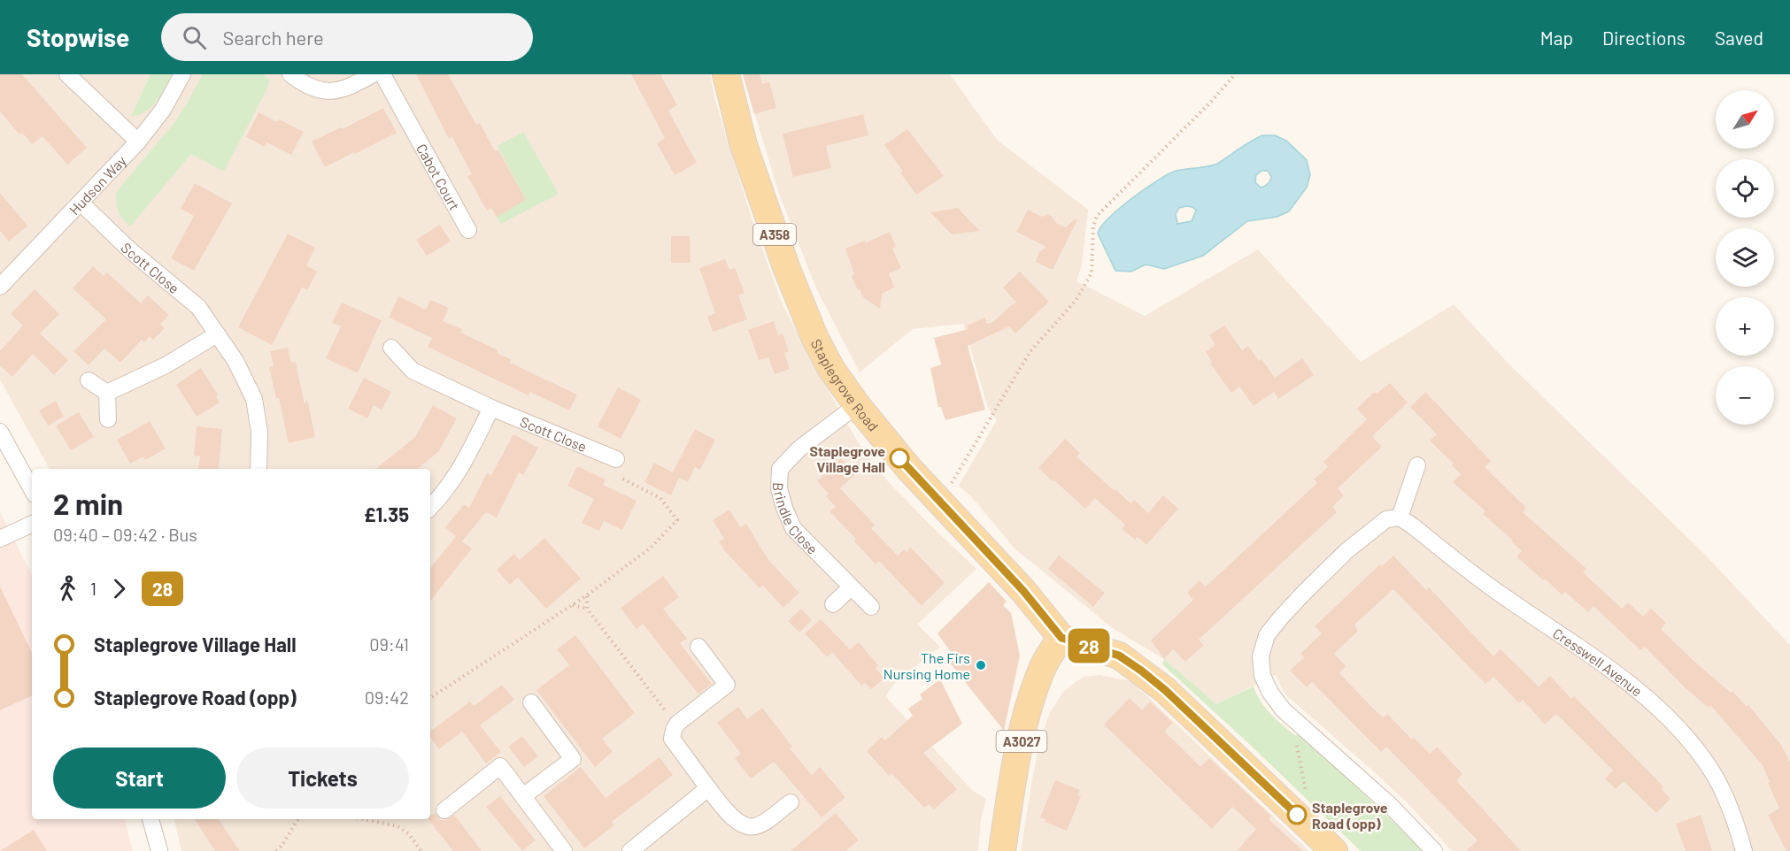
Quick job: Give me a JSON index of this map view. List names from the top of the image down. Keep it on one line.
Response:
{"streets":{"main road":["A358","Staplegrove Road","A3027"],"street":["Cabot Court","Hudson Way","Scott Close","Brindle Close","Cresswell Avenue"]},"crossings":[["Hudson Way","Scott Close"],["Staplegrove Road","Brindle Close"],["Staplegrove Road","A3027"]],"places":["Staplegrove Village Hall","The Firs Nursing Home","Staplegrove Road (opp)"],"lines":["bus line 28"],"north":"top right","page":{"header":"Stopwise","search":"Search here","nav":["Map","Directions","Saved"],"on_map":"28","map_buttons":["+","−"],"heading":["2 min","09:40 – 09:42 · Bus","£1.35"],"legs":["1","28"],"list":[{"name":"Staplegrove Village Hall","value":"09:41"},{"name":"Staplegrove Road (opp)","value":"09:42"}],"buttons":["Start","Tickets"]}}
